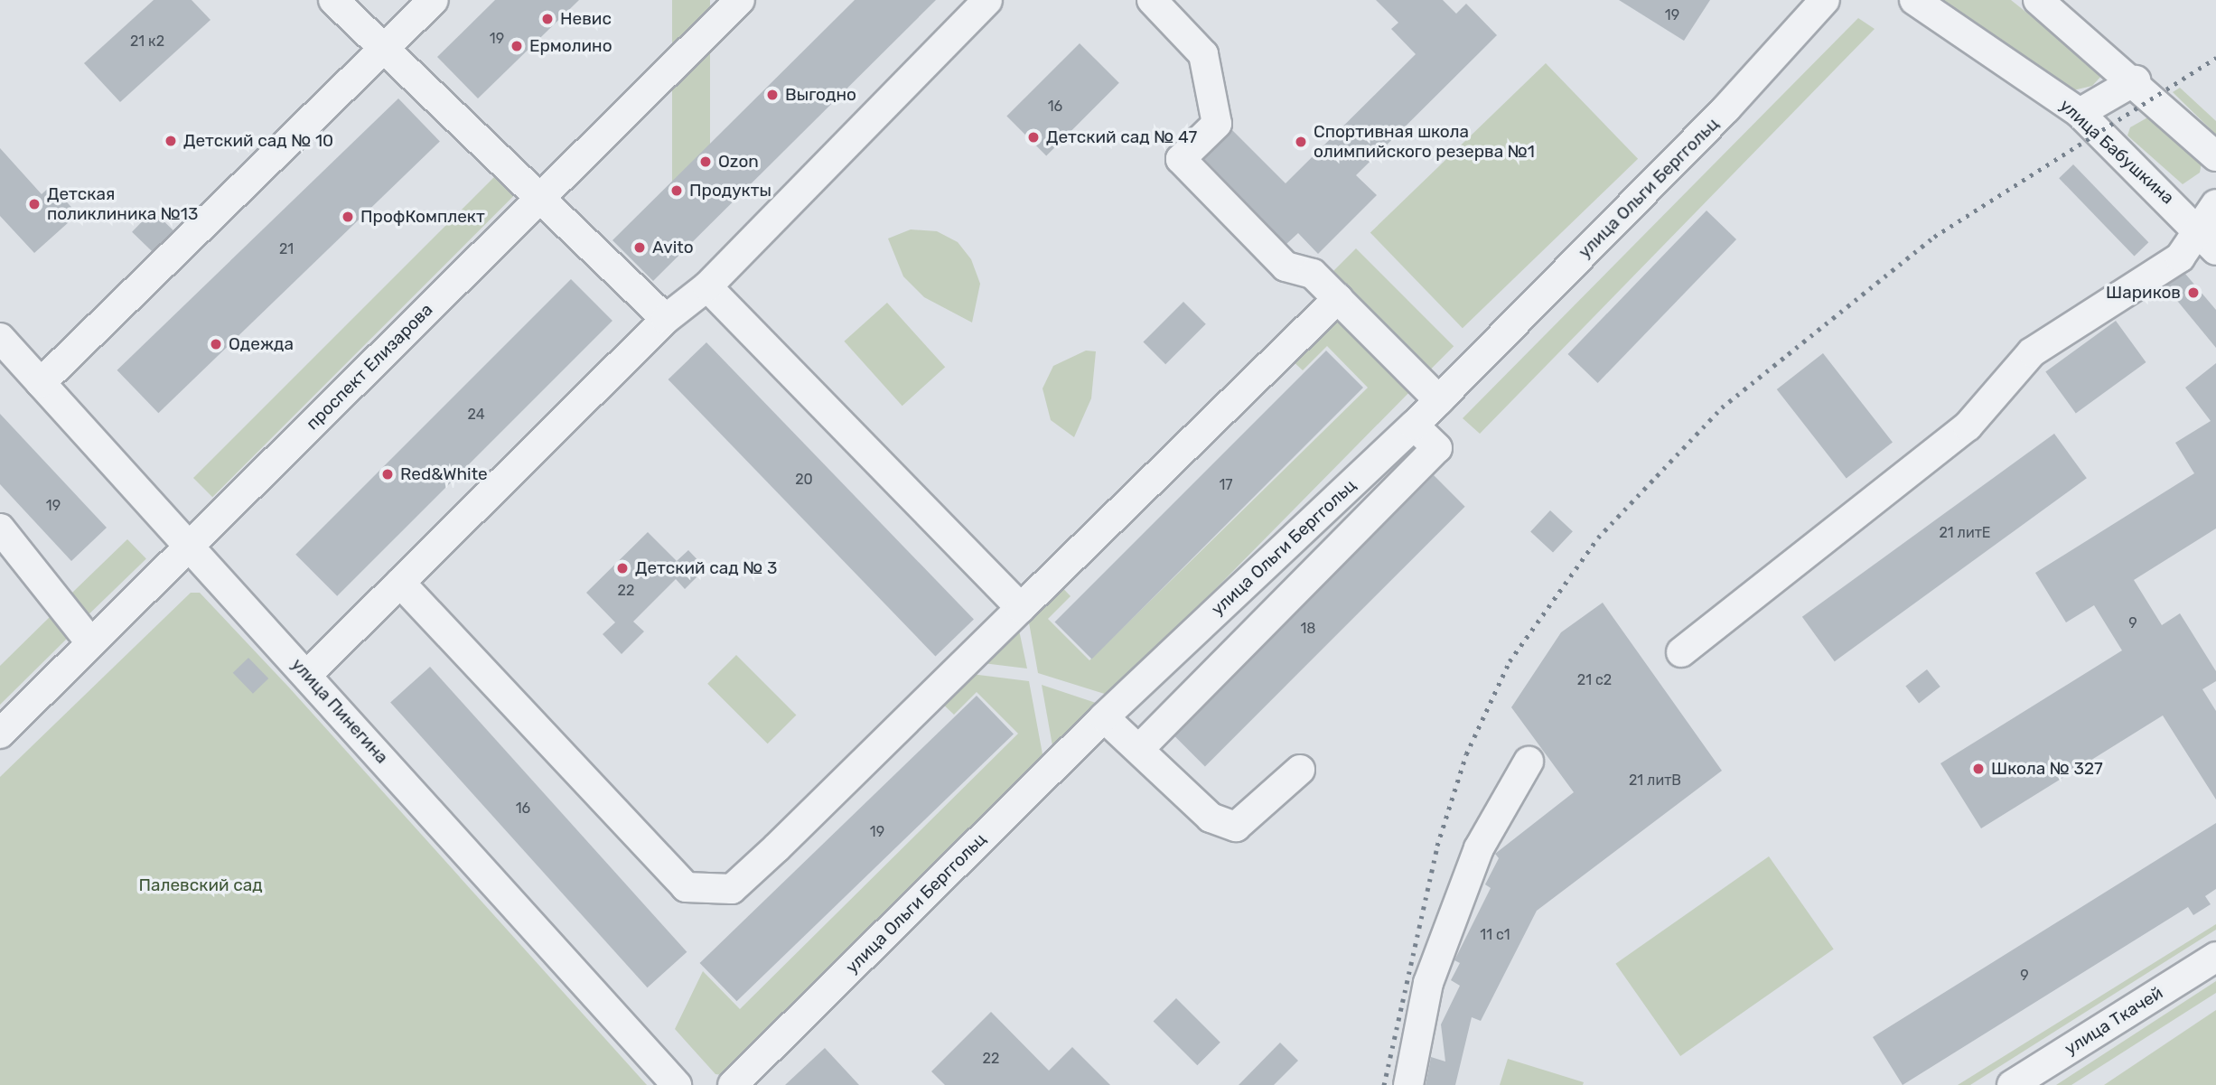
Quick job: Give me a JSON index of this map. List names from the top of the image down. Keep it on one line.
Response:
{"streets":{"street":["улица Бабушкина","улица Ольги Берггольц","проспект Елизарова","улица Пинегина","улица Ткачей"]},"crossings":[["проспект Елизарова","улица Пинегина"]],"parks":["Палевский сад"],"places":["Невис","Ермолино","Выгодно","Детский сад № 47","Детский сад № 10","Спортивная школа олимпийского резерва №1","Ozon","Продукты","Детская поликлиника №13","ПрофКомплект","Avito","Шариков","Одежда","Red&White","Детский сад № 3","Школа № 327"],"house_numbers":["19","19","21 к2","16","21","24","20","17","19","21 литЕ","22","9","18","21 с2","21 литВ","16","19","11 с1","9","22"]}
